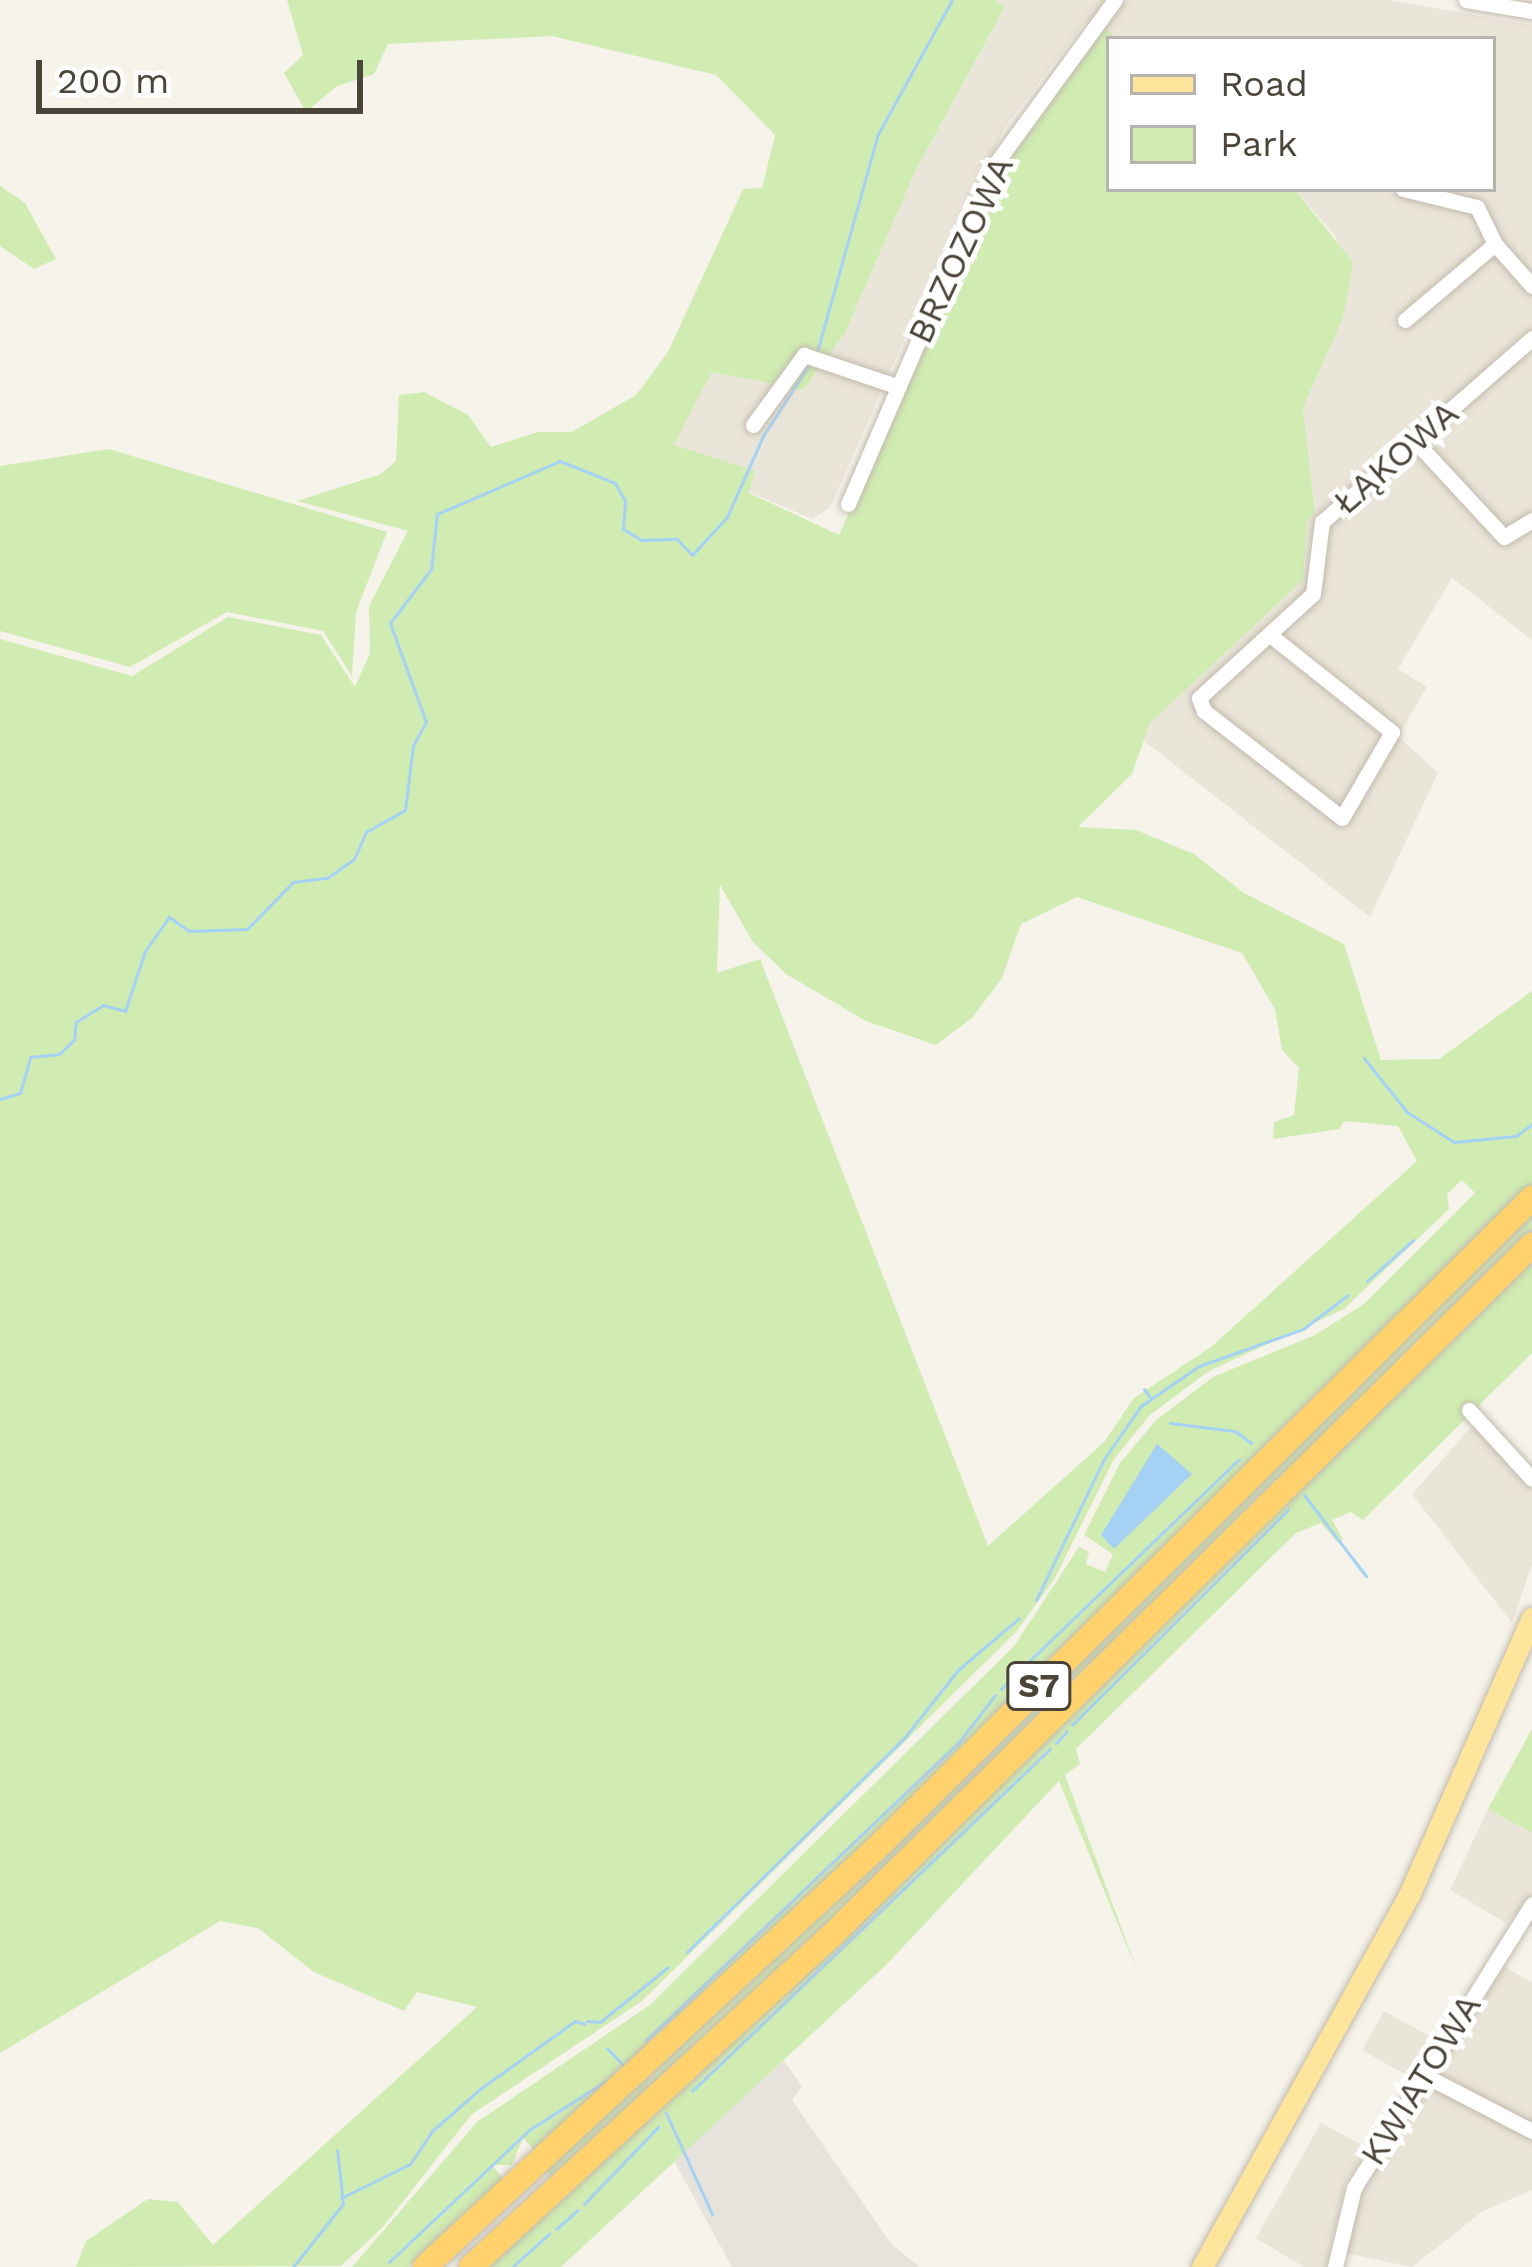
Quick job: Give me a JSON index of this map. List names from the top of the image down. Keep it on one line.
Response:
{"streets":{"highway":["S7"],"street":["BRZOZOWA","ŁĄKOWA","KWIATOWA"]},"legend":["Road","Park"],"scale_bar":"200 m"}
